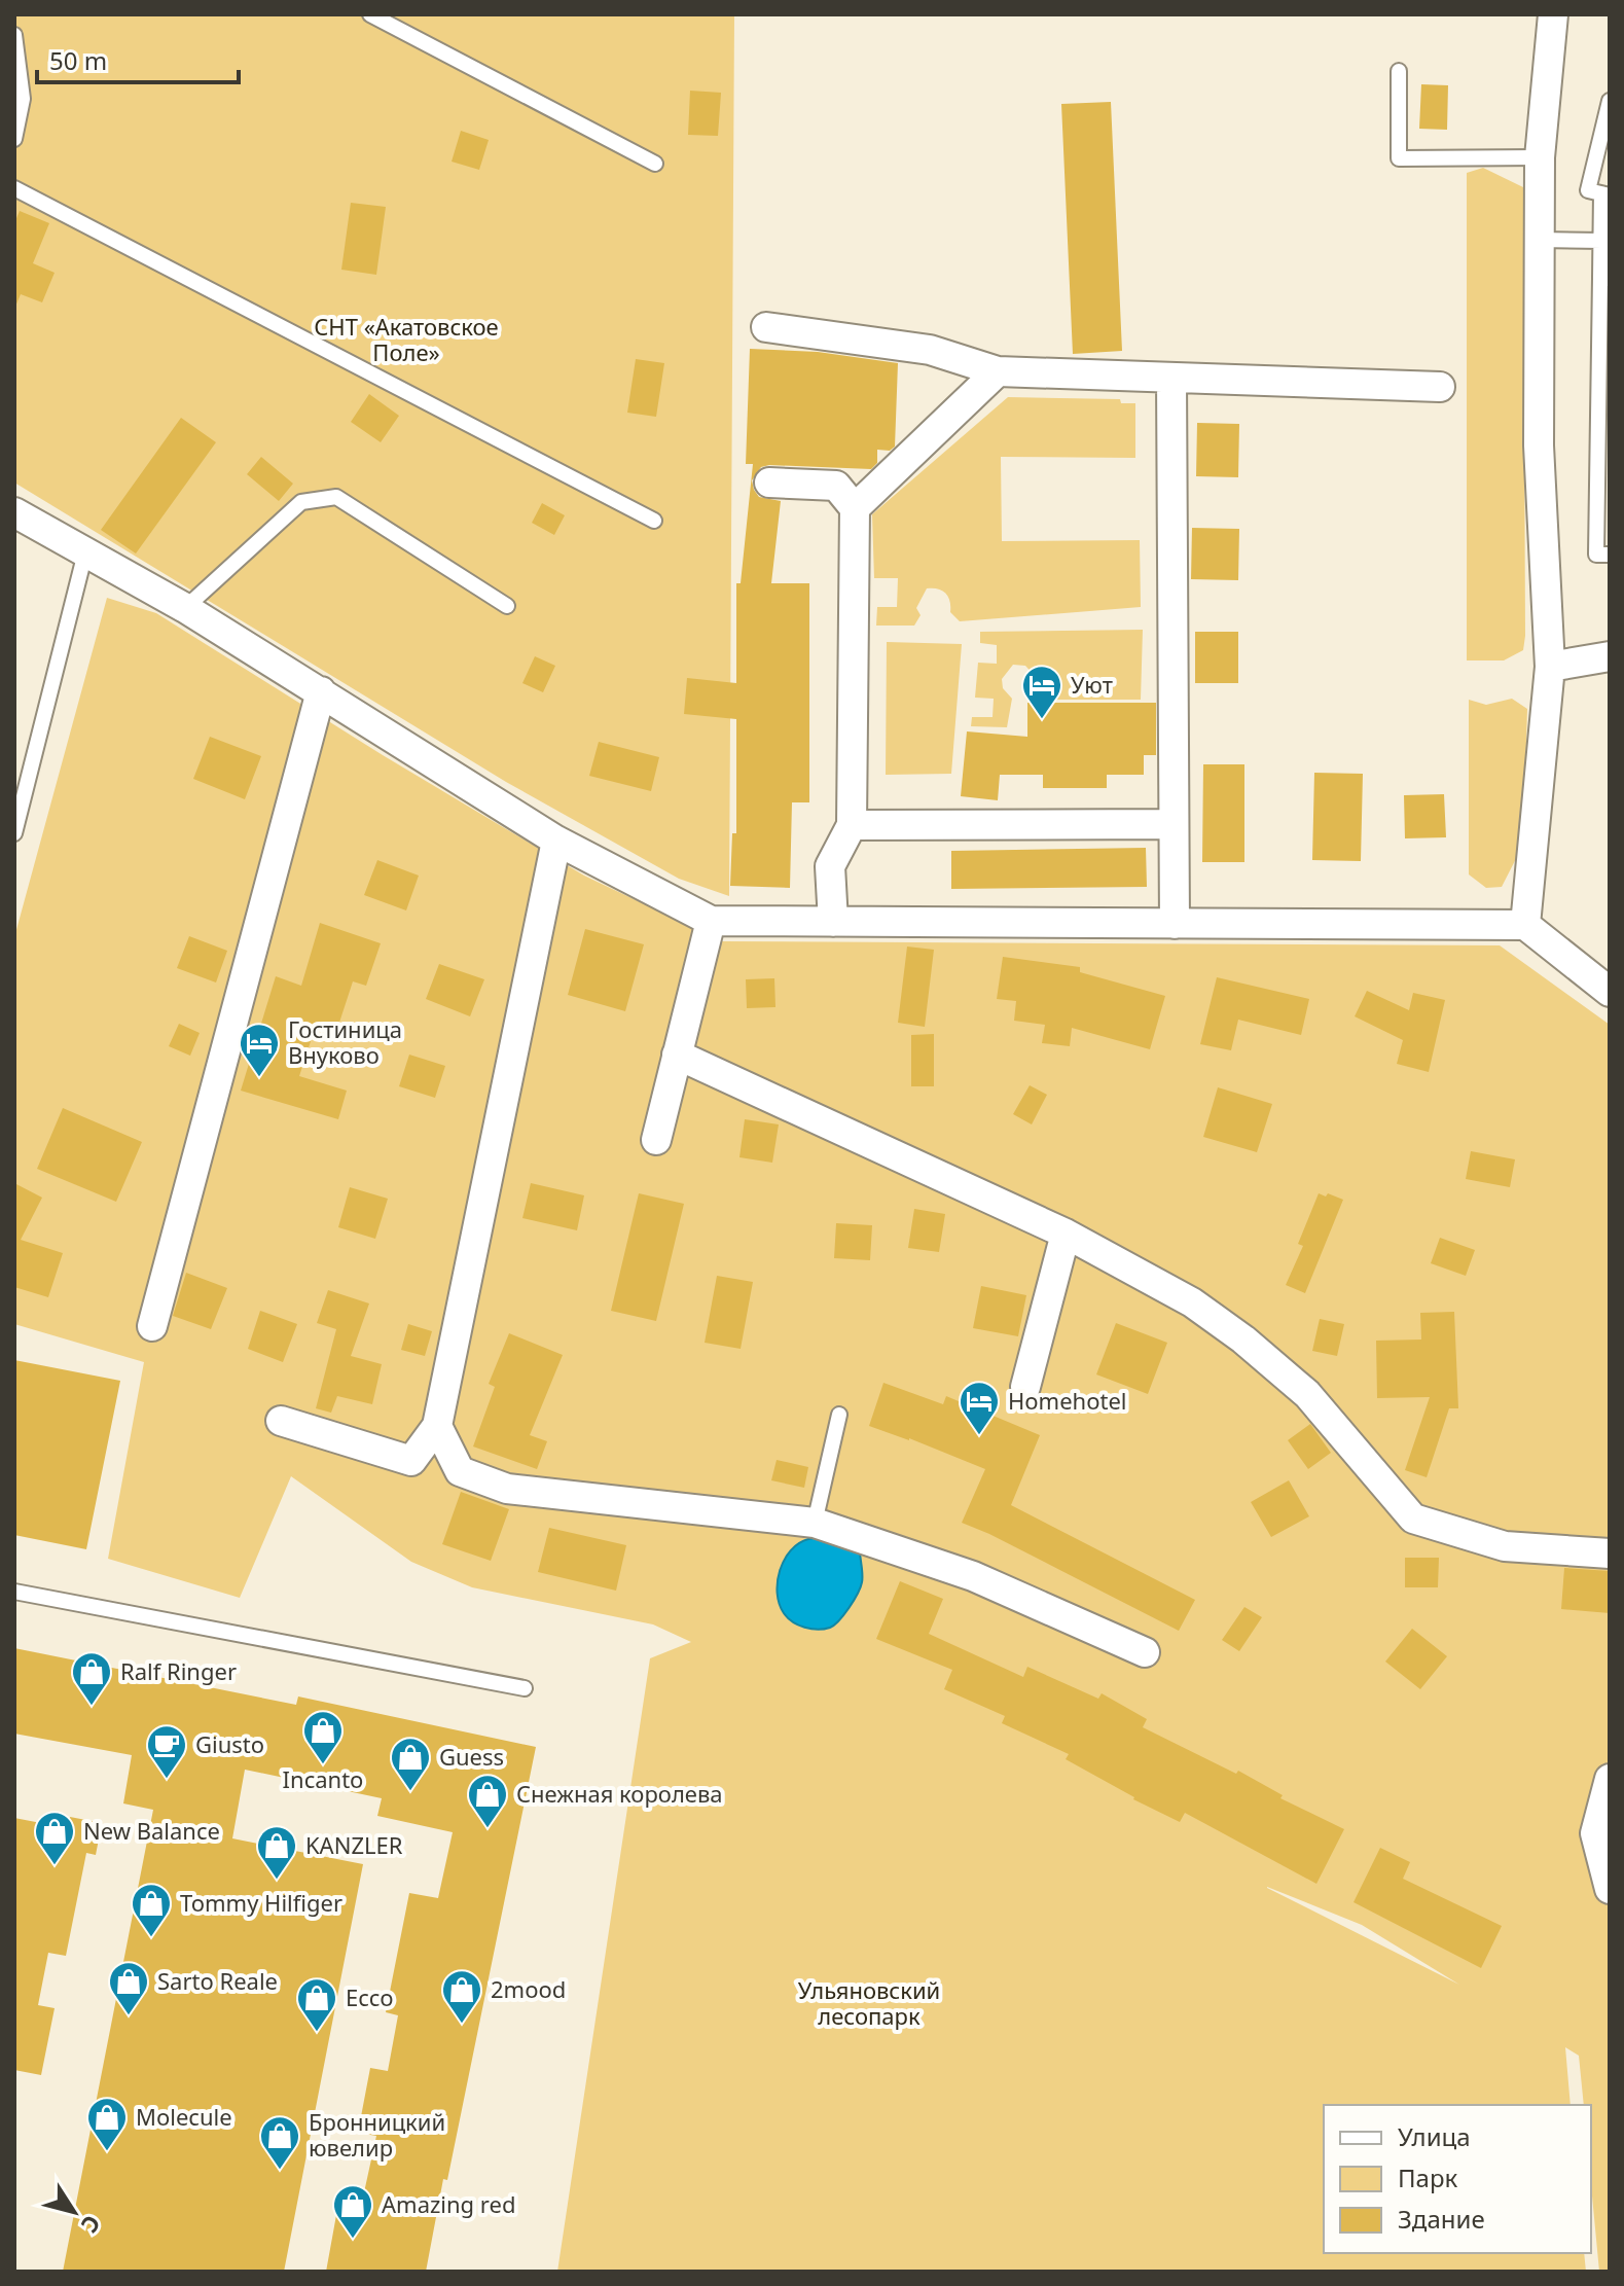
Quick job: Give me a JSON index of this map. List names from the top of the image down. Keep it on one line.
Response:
{"parks":["СНТ «Акатовское Поле»","Ульяновский лесопарк"],"places":{"hotel":["Уют","Гостиница Внуково","Homehotel"],"shop":["Ralf Ringer","Incanto","Guess","Снежная королева","New Balance","KANZLER","Tommy Hilfiger","Sarto Reale","2mood","Ecco","Molecule","Бронницкий ювелир","Amazing red"],"cafe":["Giusto"]},"legend":["Улица","Парк","Здание"],"scale_bar":"50 m","north":"bottom right"}
